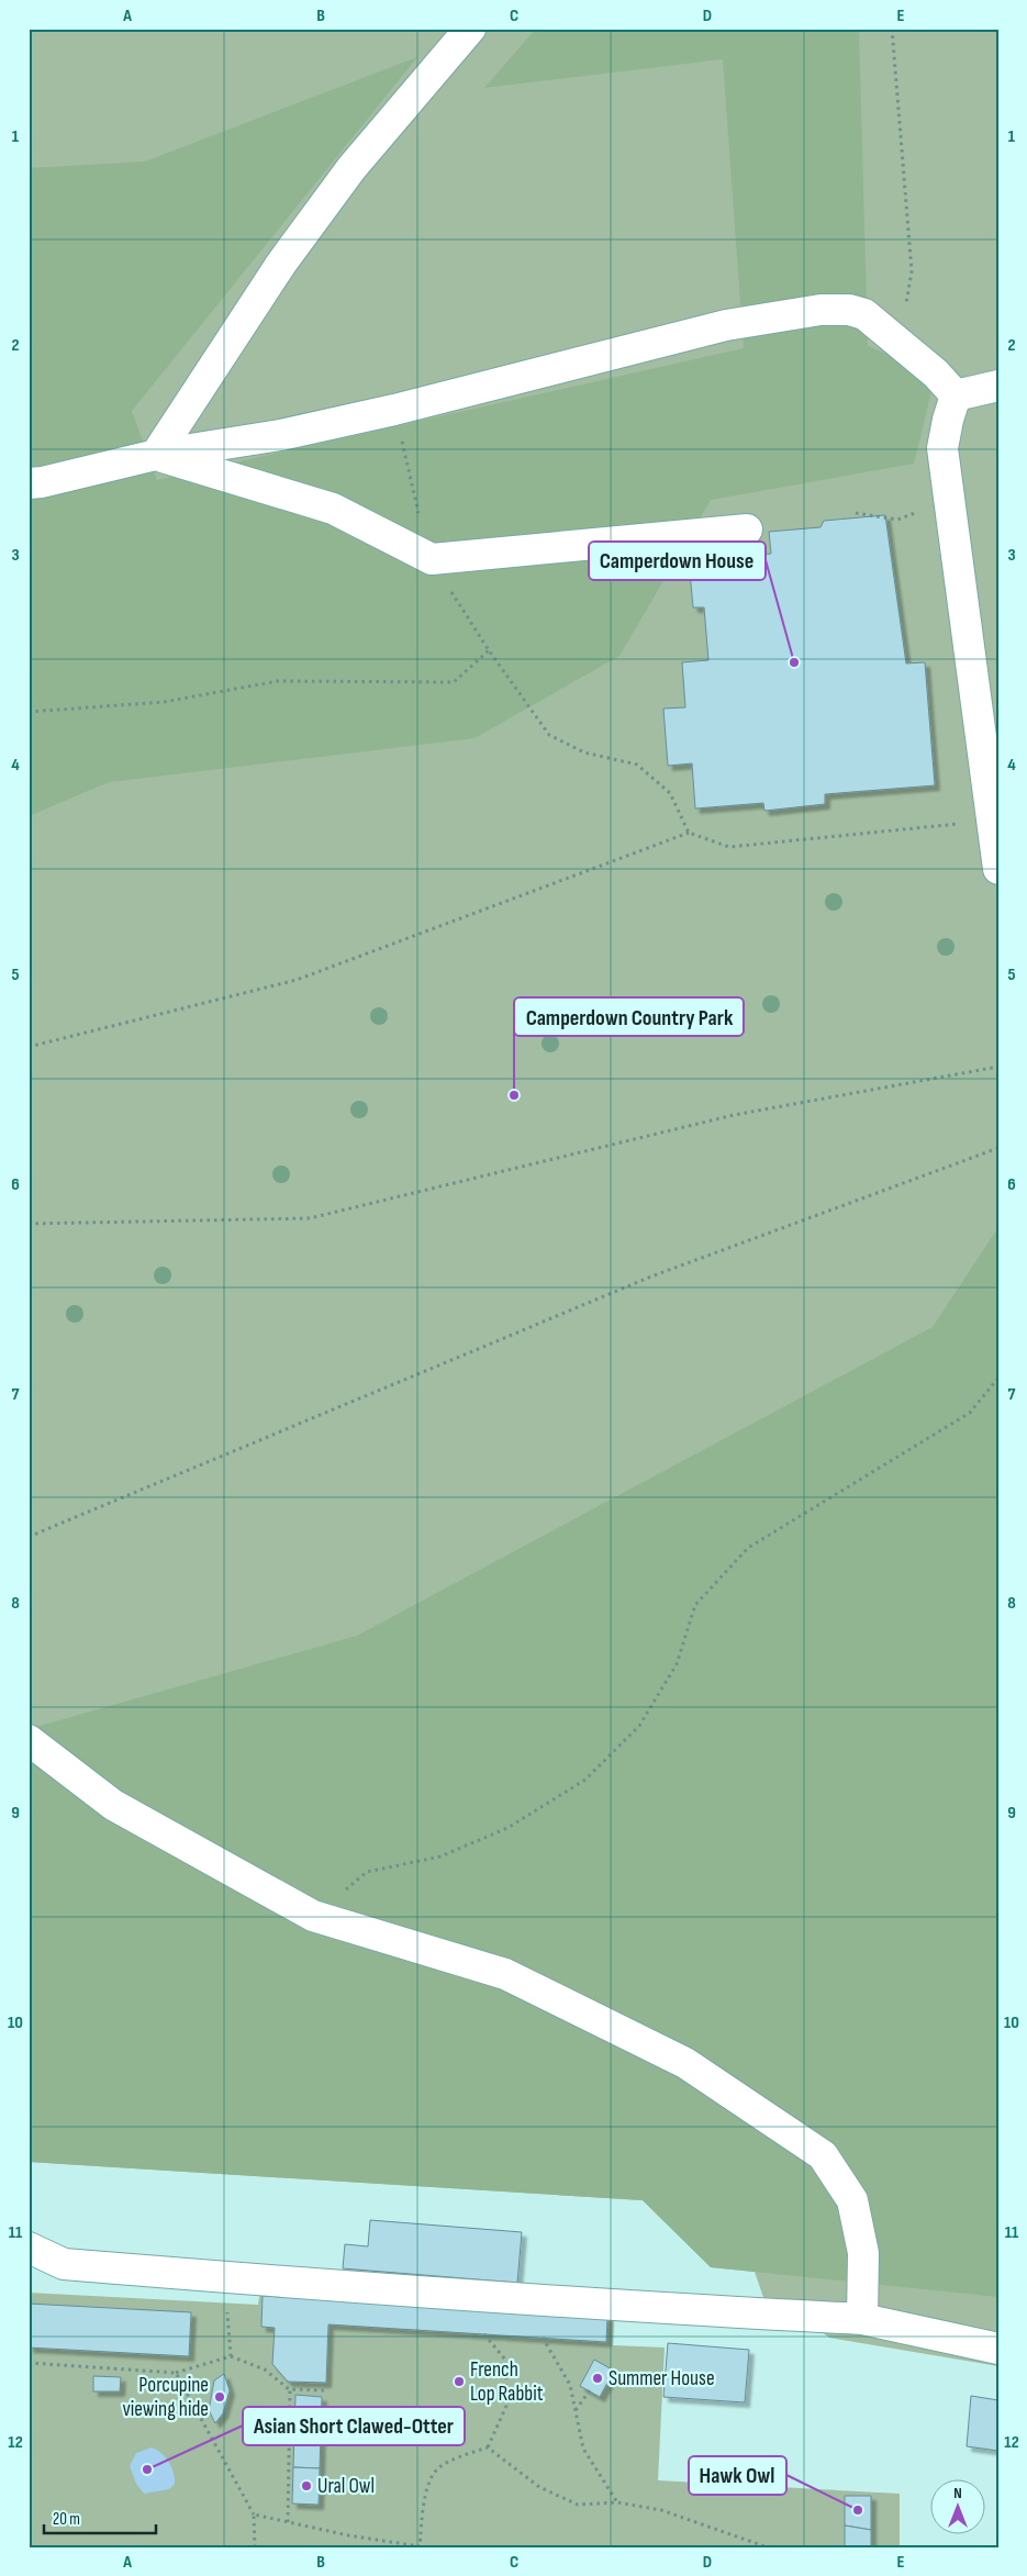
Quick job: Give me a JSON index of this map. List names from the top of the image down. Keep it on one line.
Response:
{"places":["Camperdown House","Camperdown Country Park","Summer House","French Lop Rabbit","Porcupine viewing hide","Asian Short Clawed-Otter","Ural Owl","Hawk Owl"],"scale_bar":"20 m","north":"top","grid":{"columns":["A","B","C","D","E"],"rows":["1","2","3","4","5","6","7","8","9","10","11","12"]}}
